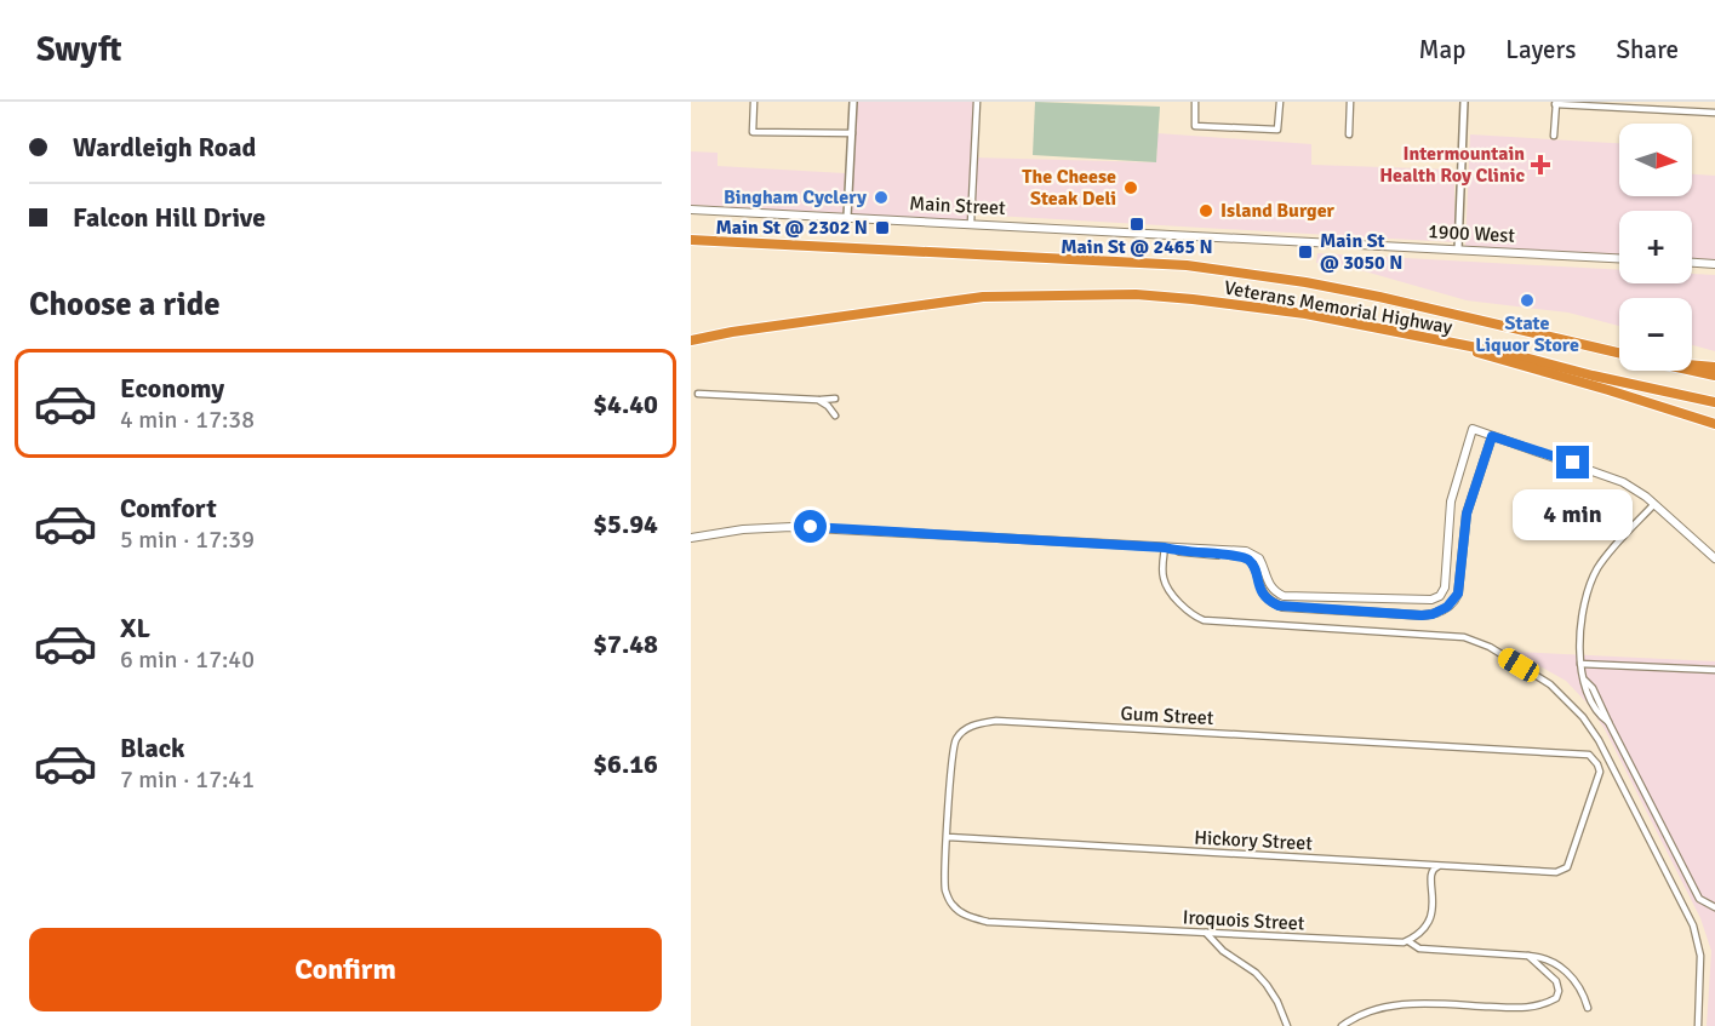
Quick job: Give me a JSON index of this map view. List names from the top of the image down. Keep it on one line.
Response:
{"streets":{"highway":["Veterans Memorial Highway"],"main road":["Main Street","1900 West"],"street":["Gum Street","Hickory Street","Iroquois Street"]},"crossings":[["Main Street","1900 West"],["Gum Street","Hickory Street"],["Gum Street","Iroquois Street"]],"places":{"health":["Intermountain Health Roy Clinic"],"other":["The Cheese Steak Deli","Bingham Cyclery","Island Burger","State Liquor Store"],"transit":["Main St @ 2465 N","Main St @ 2302 N","Main St @ 3050 N"]},"north":"right","page":{"header":"Swyft","nav":["Map","Layers","Share"],"banner":["Wardleigh Road","Falcon Hill Drive"],"map_buttons":["+","−"],"heading":"Choose a ride","list":[{"name":"Economy","note":"4 min · 17:38","value":"$4.40"},{"name":"Comfort","note":"5 min · 17:39","value":"$5.94"},{"name":"XL","note":"6 min · 17:40","value":"$7.48"},{"name":"Black","note":"7 min · 17:41","value":"$6.16"}],"bubble":"4 min","buttons":"Confirm"}}
